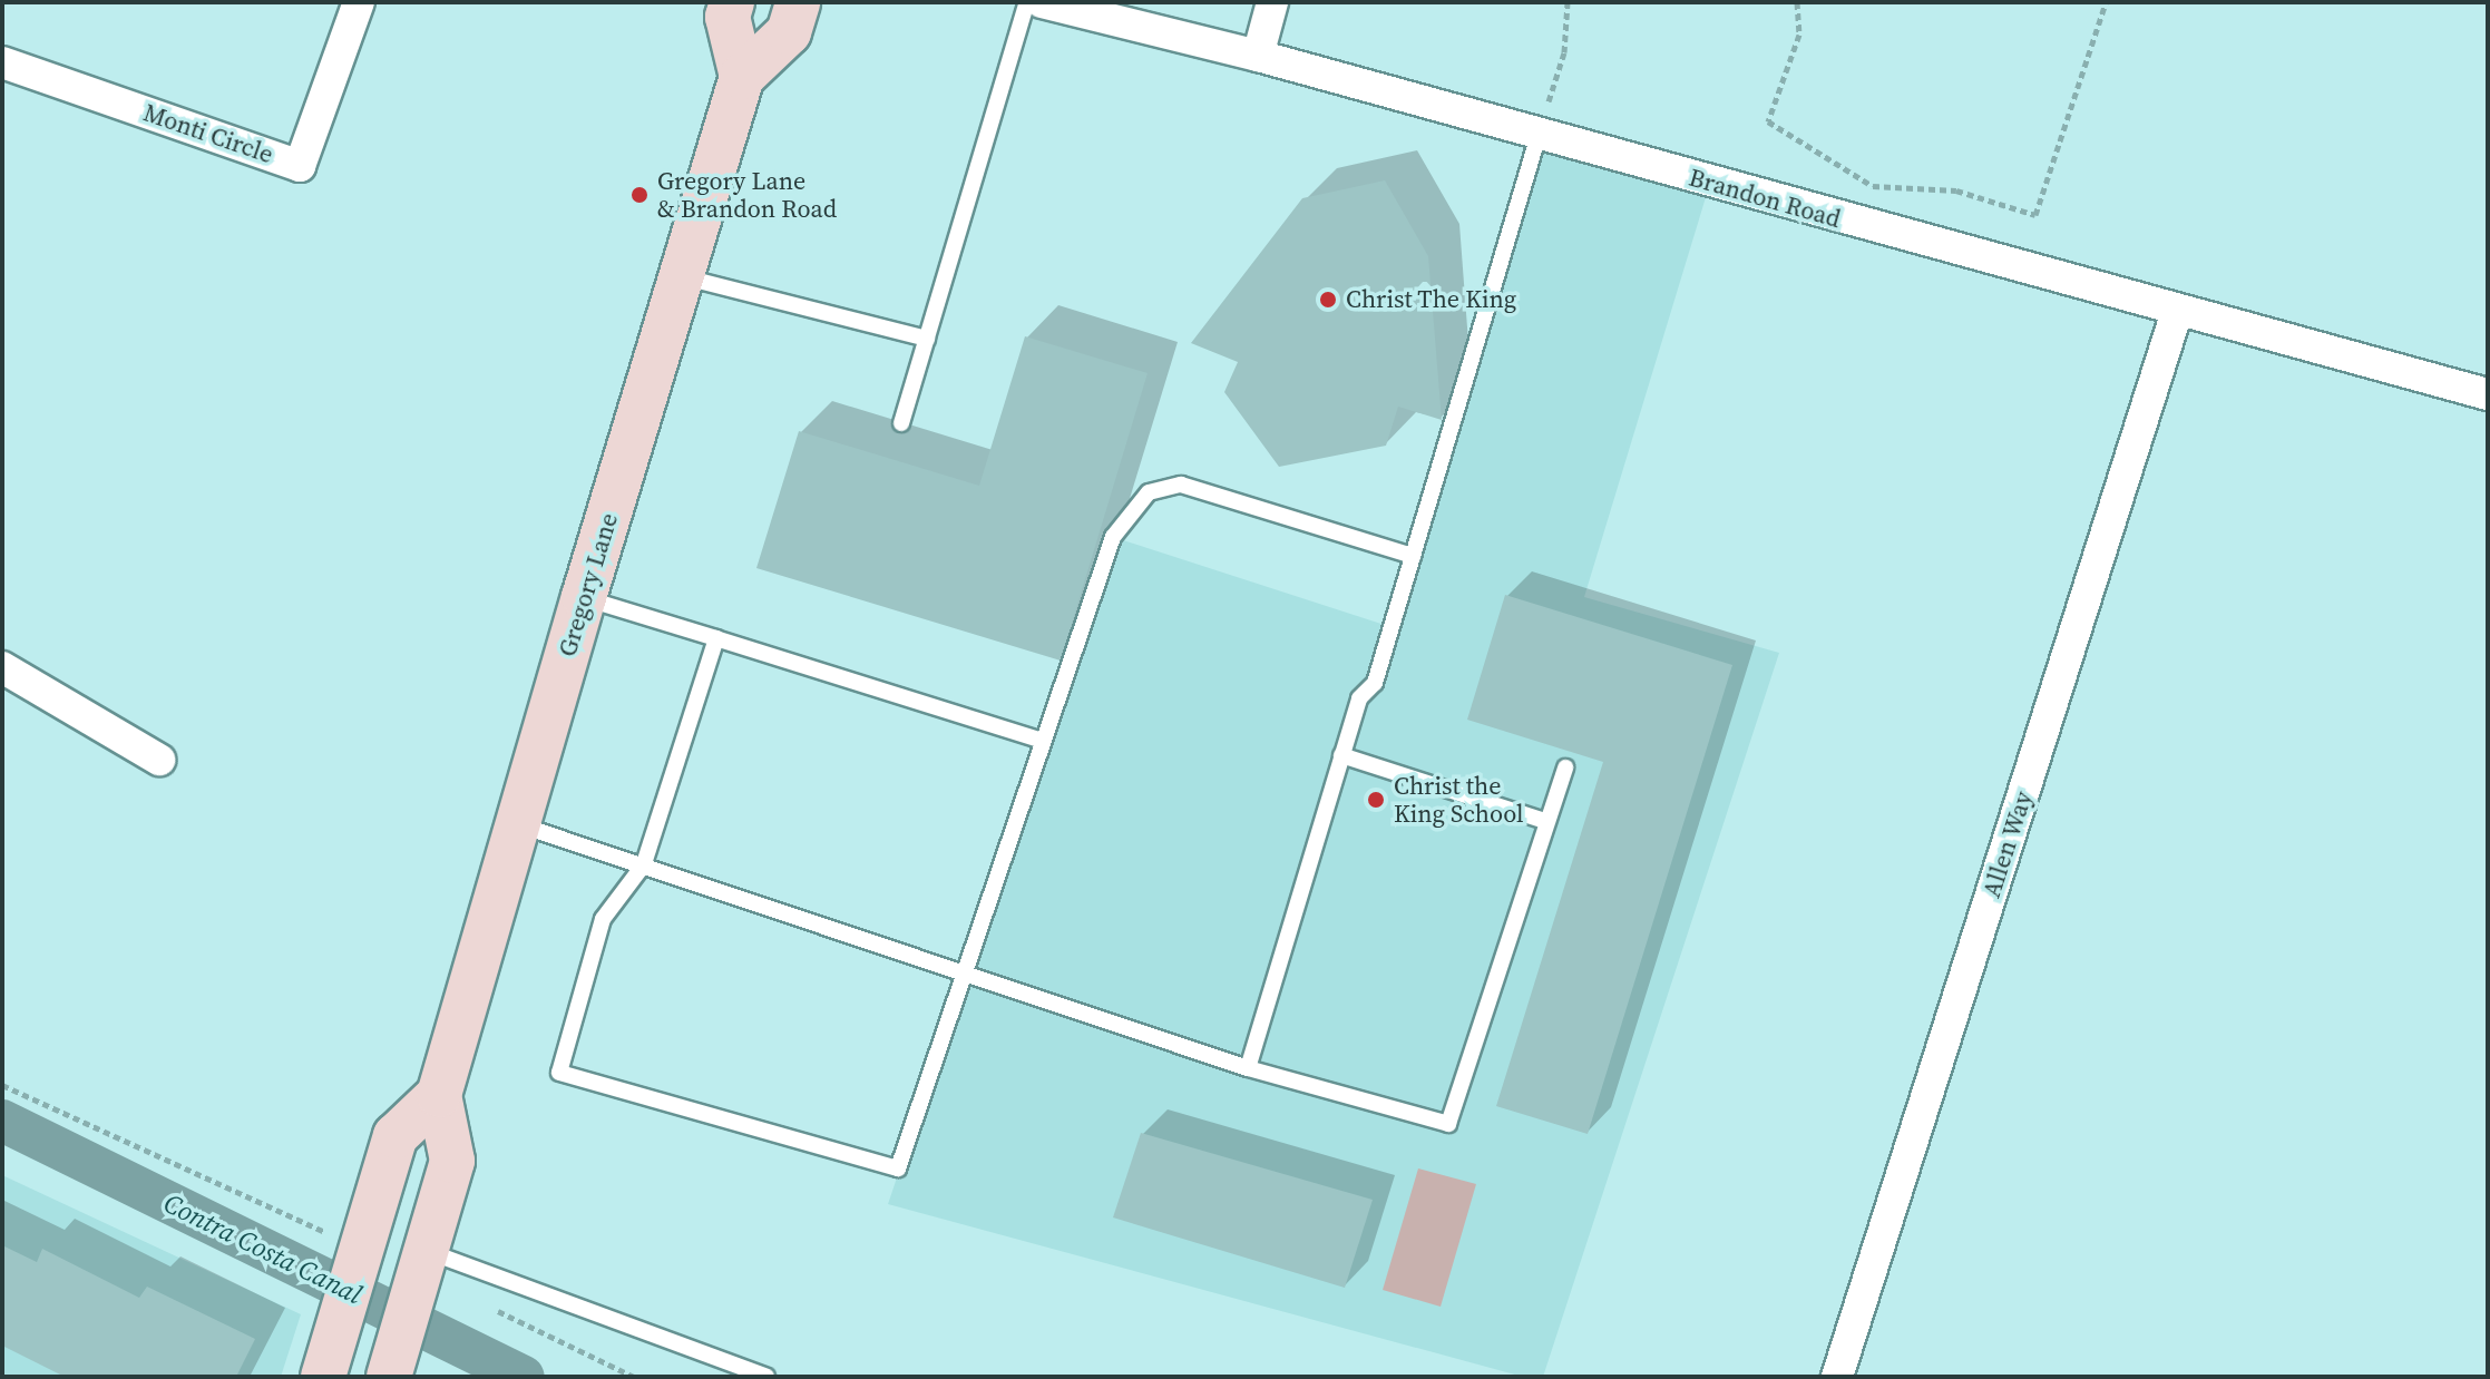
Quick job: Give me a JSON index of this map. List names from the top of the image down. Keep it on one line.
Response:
{"streets":{"main road":["Gregory Lane"],"street":["Monti Circle","Brandon Road","Allen Way"]},"crossings":[["Brandon Road","Allen Way"]],"water":["Contra Costa Canal"],"places":["Gregory Lane & Brandon Road","Christ The King","Christ the King School"]}
